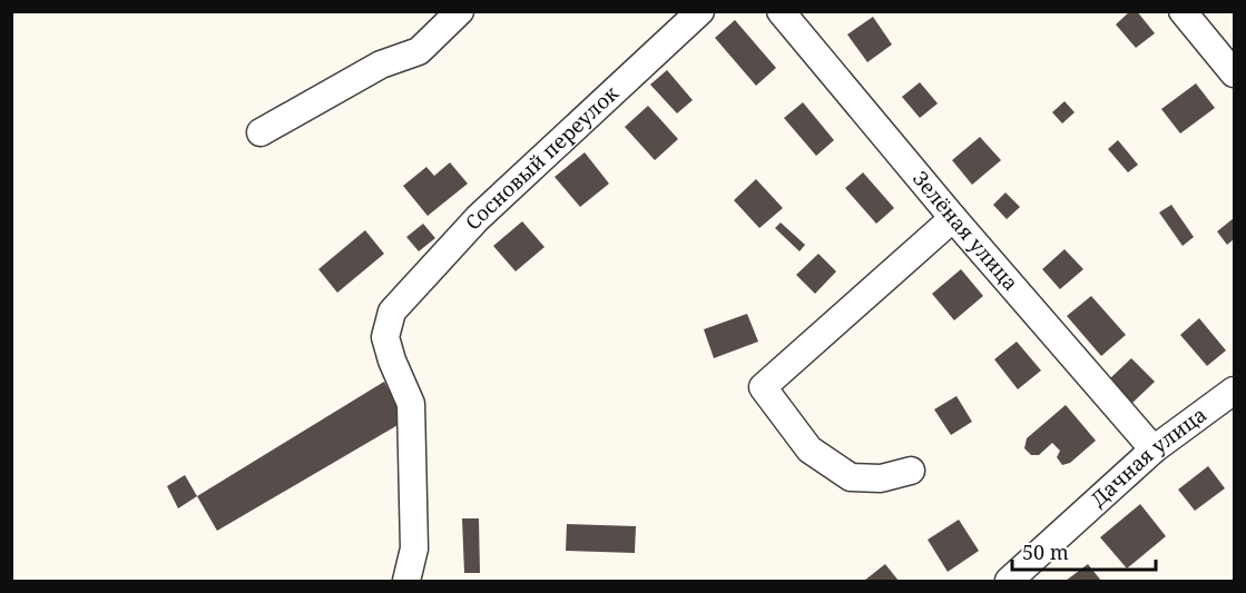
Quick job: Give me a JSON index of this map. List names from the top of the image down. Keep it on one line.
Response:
{"streets":{"street":["Сосновый переулок","Зелёная улица","Дачная улица"]},"crossings":[["Зелёная улица","Дачная улица"]],"scale_bar":"50 m"}
